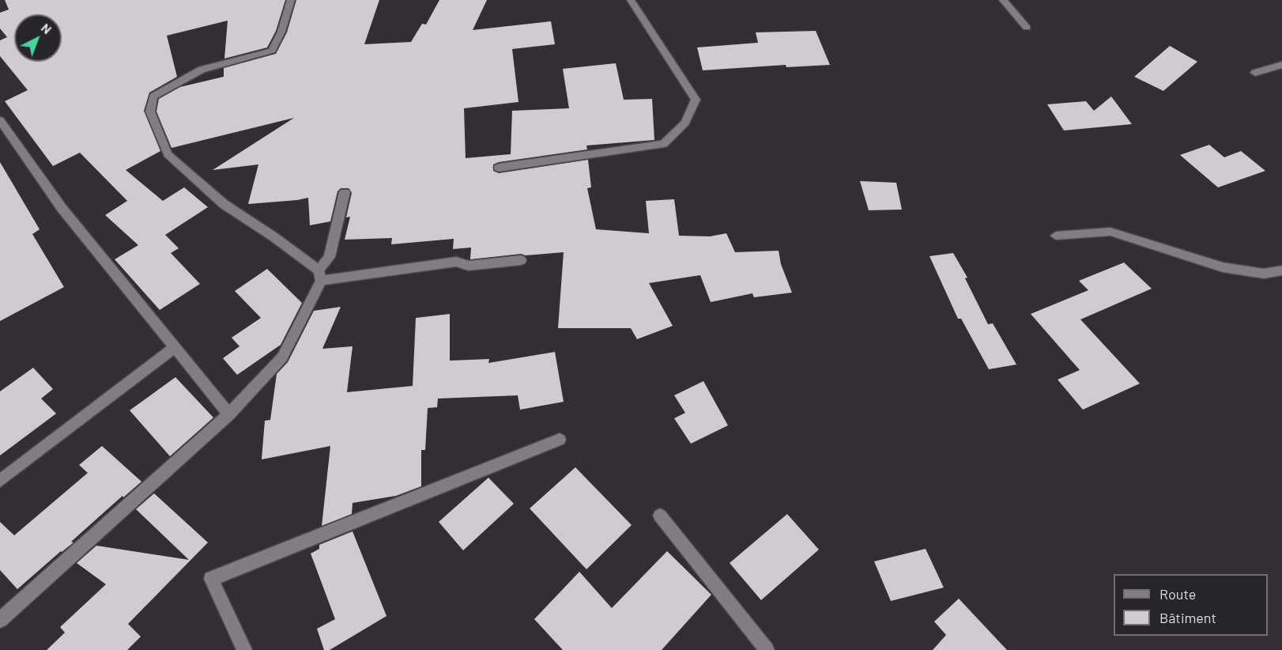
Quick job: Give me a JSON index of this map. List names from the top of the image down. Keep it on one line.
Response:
{"legend":["Route","Bâtiment"],"north":"top right"}
